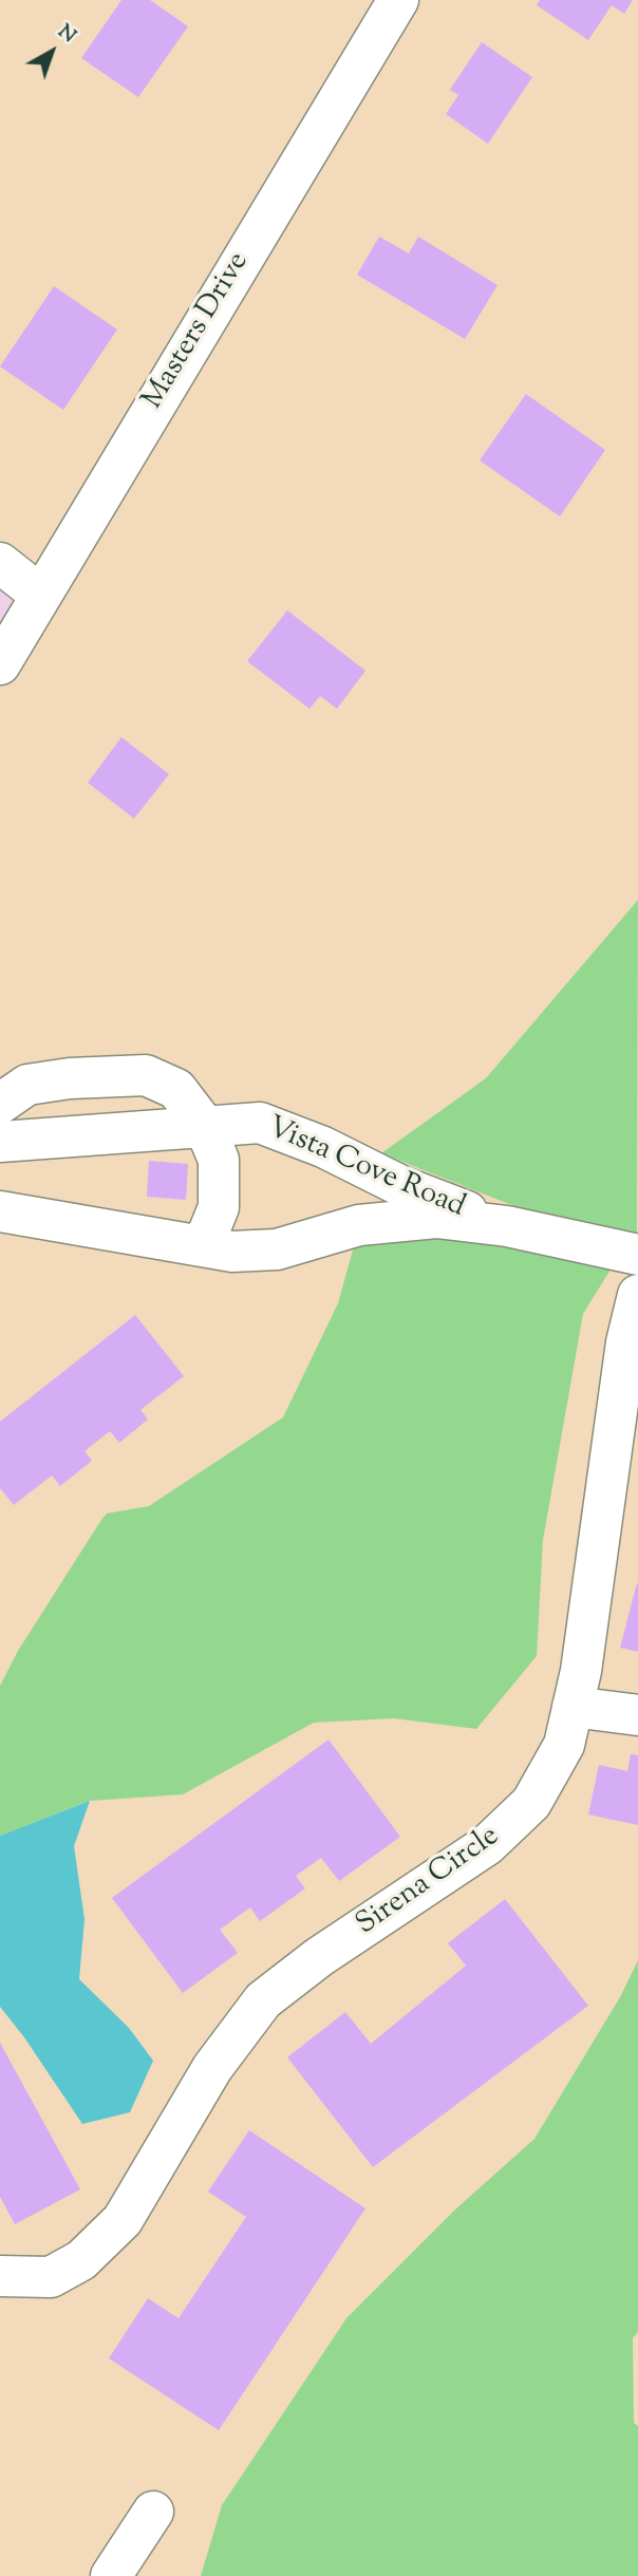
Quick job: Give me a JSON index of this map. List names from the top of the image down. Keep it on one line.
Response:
{"streets":{"street":["Masters Drive","Vista Cove Road","Sirena Circle"]},"north":"top right"}
